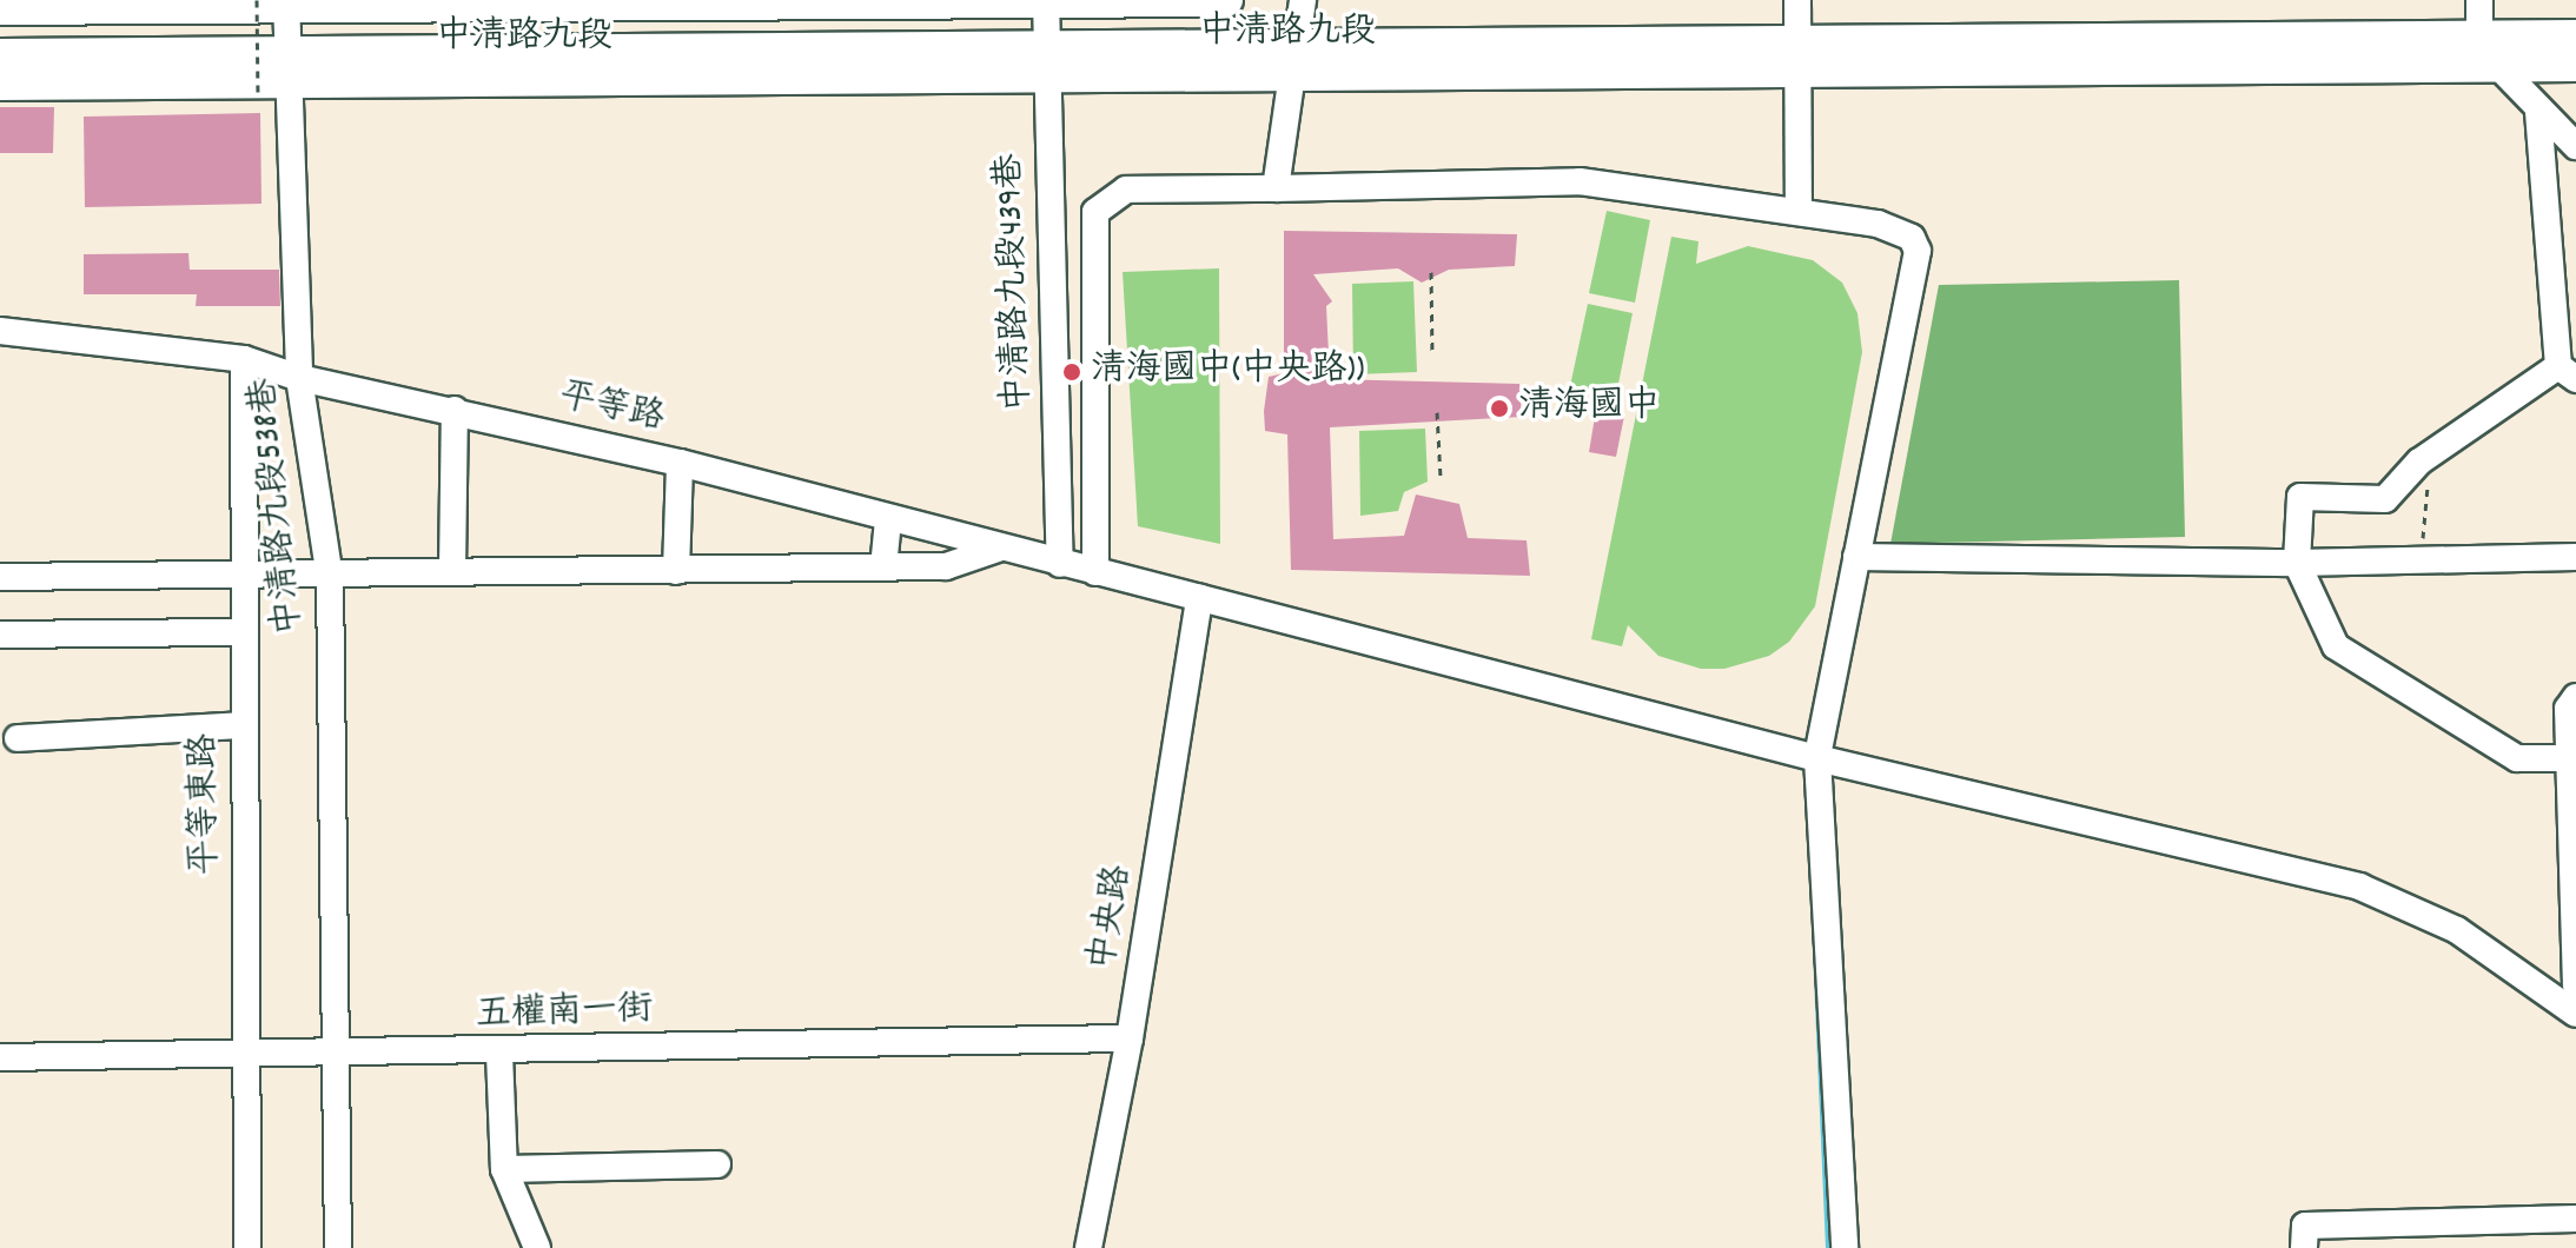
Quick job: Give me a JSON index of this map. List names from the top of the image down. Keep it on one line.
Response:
{"streets":{"main road":["中清路九段"],"street":["中清路九段439巷","平等路","中清路九段538巷","平等東路","中央路","五權南一街"]},"crossings":[["中清路九段","中清路九段439巷"],["中清路九段","中清路九段538巷"],["中清路九段439巷","平等路"],["平等路","中清路九段538巷"],["平等路","平等東路"],["平等路","中央路"],["中清路九段538巷","五權南一街"],["平等東路","五權南一街"],["中央路","五權南一街"]],"places":["清海國中(中央路))","清海國中"]}
